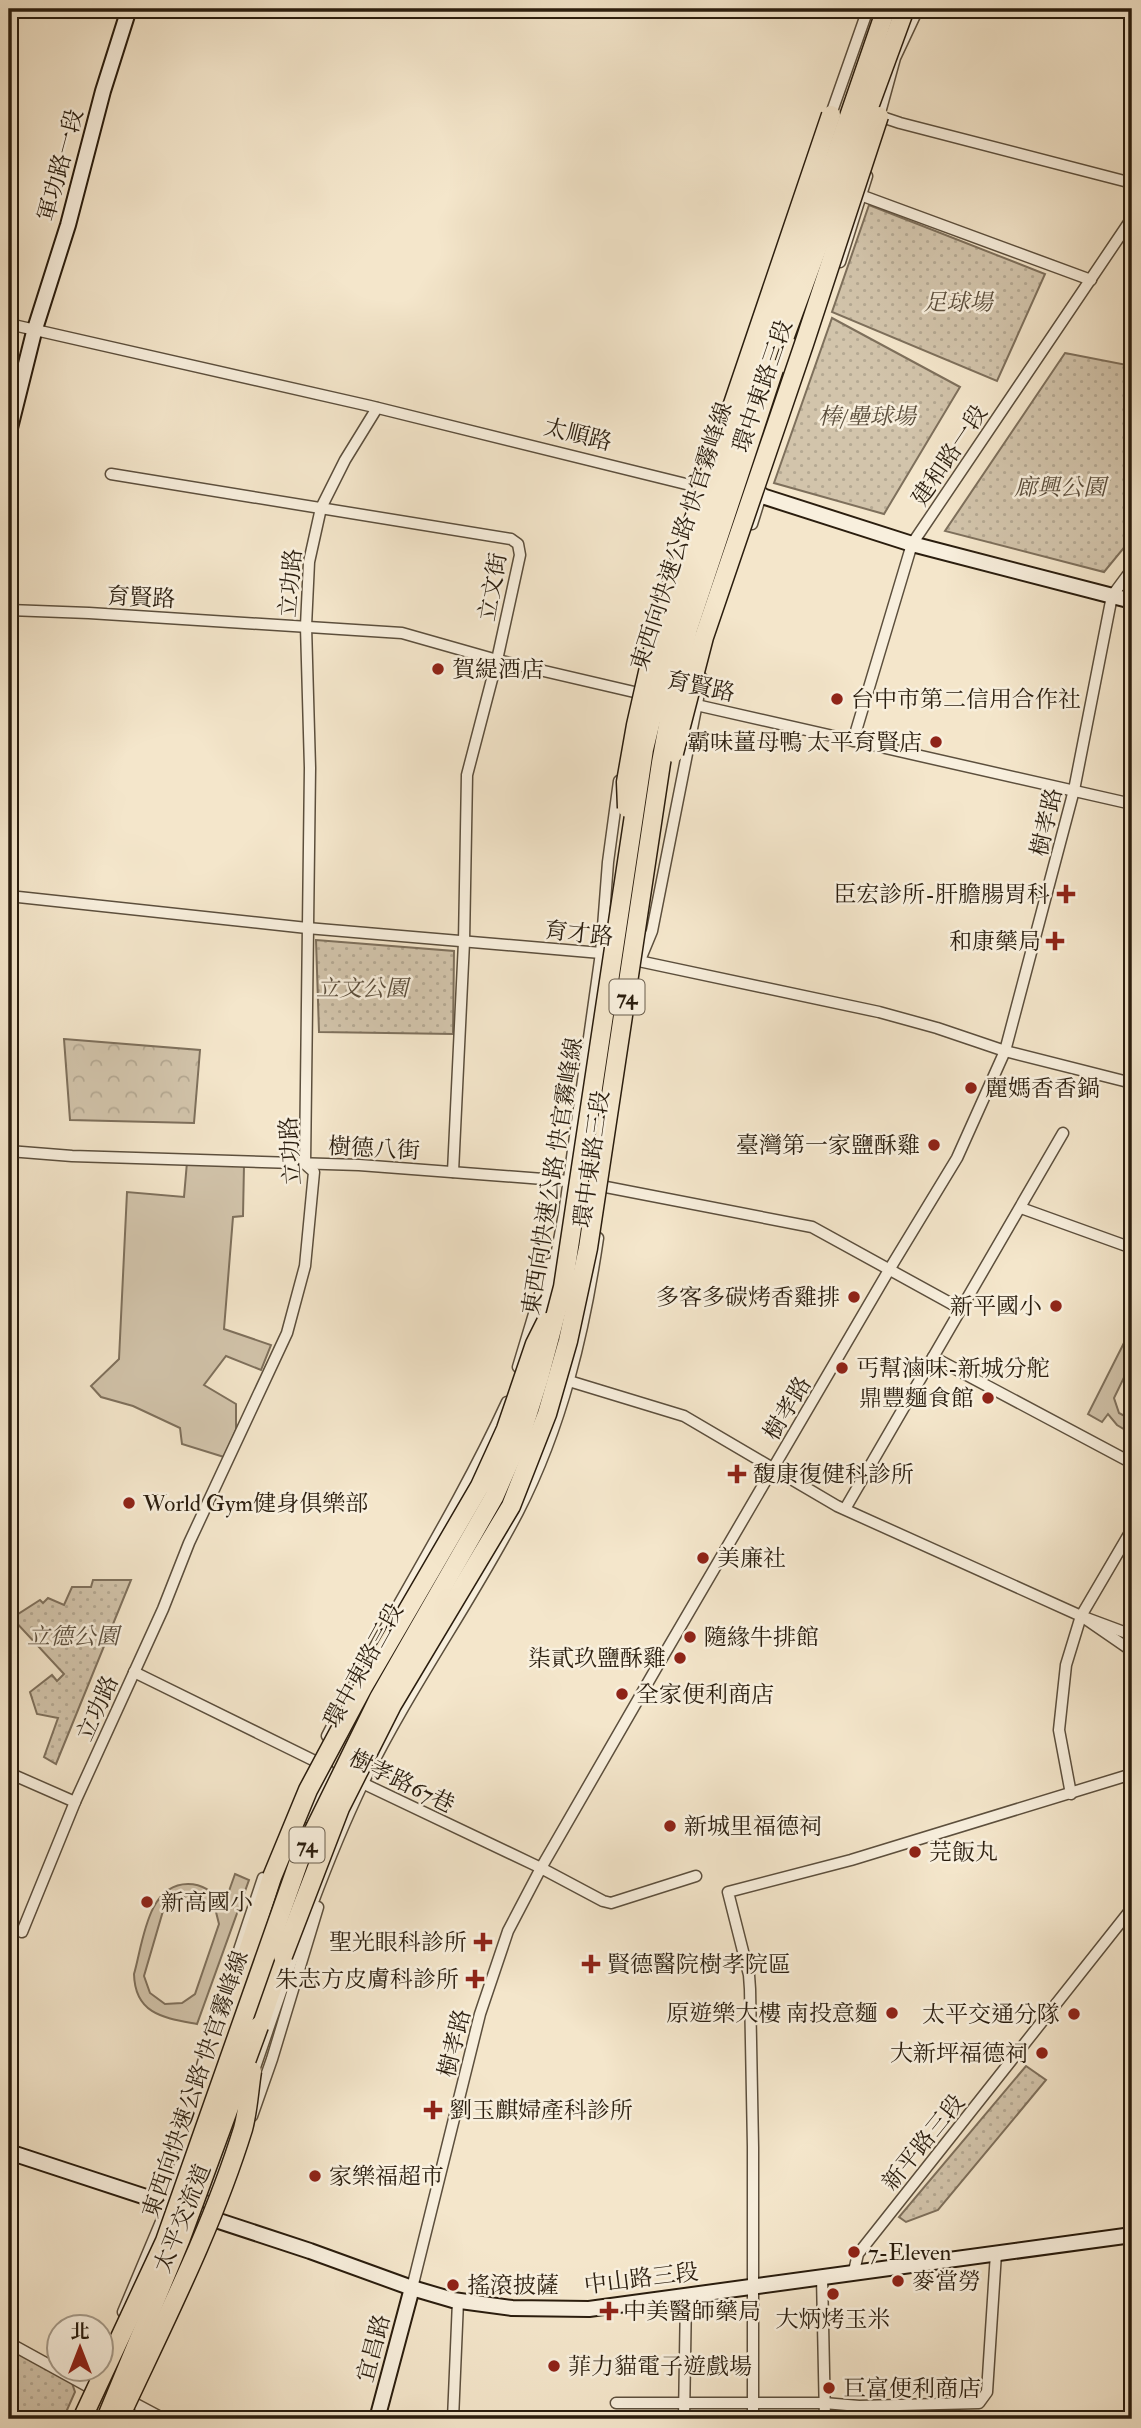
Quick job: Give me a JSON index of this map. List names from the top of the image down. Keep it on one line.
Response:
{"streets":{"highway":["東西向快速公路 快官霧峰線","74","太平交流道"],"street":["軍功路一段","環中東路三段","太順路","建和路一段","立功路","立文街","育賢路","樹孝路","育才路","樹德八街","樹孝路67巷","新平路三段","中山路三段","宜昌路"]},"crossings":[["軍功路一段","太順路"],["環中東路三段","太順路"],["環中東路三段","東西向快速公路 快官霧峰線"],["環中東路三段","育賢路"],["環中東路三段","育才路"],["環中東路三段","74"],["環中東路三段","樹德八街"],["環中東路三段","樹孝路67巷"],["環中東路三段","太平交流道"],["環中東路三段","中山路三段"],["太順路","建和路一段"],["太順路","立功路"],["太順路","樹孝路"],["建和路一段","育賢路"],["東西向快速公路 快官霧峰線","74"],["東西向快速公路 快官霧峰線","太平交流道"],["立功路","立文街"],["立功路","育賢路"],["立功路","育才路"],["立功路","樹德八街"],["立功路","樹孝路67巷"],["立文街","育賢路"],["立文街","育才路"],["立文街","樹德八街"],["育賢路","樹孝路"],["樹孝路","育才路"],["樹孝路","樹孝路67巷"],["樹孝路","中山路三段"],["樹孝路","宜昌路"],["新平路三段","中山路三段"],["中山路三段","宜昌路"]],"parks":["足球場","棒/壘球場","廊興公園","立文公園","立德公園"],"places":{"other":["賀緹酒店","台中市第二信用合作社","霸味薑母鴨 太平育賢店","麗媽香香鍋","臺灣第一家鹽酥雞","多客多碳烤香雞排","新平國小","丐幫滷味-新城分舵","鼎豐麵食館","World Gym健身俱樂部","美廉社","隨緣牛排館","柒貳玖鹽酥雞","全家便利商店","新城里福德祠","芫飯丸","新高國小","原遊樂大樓 南投意麵","太平交通分隊","大新坪福德祠","家樂福超市","7-Eleven","麥當勞","搖滾披薩","大炳烤玉米","菲力貓電子遊戲場","巨富便利商店"],"health":["臣宏診所-肝膽腸胃科","和康藥局","馥康復健科診所","聖光眼科診所","賢德醫院樹孝院區","朱志方皮膚科診所","劉玉麒婦產科診所","中美醫師藥局"]},"north":"top"}
